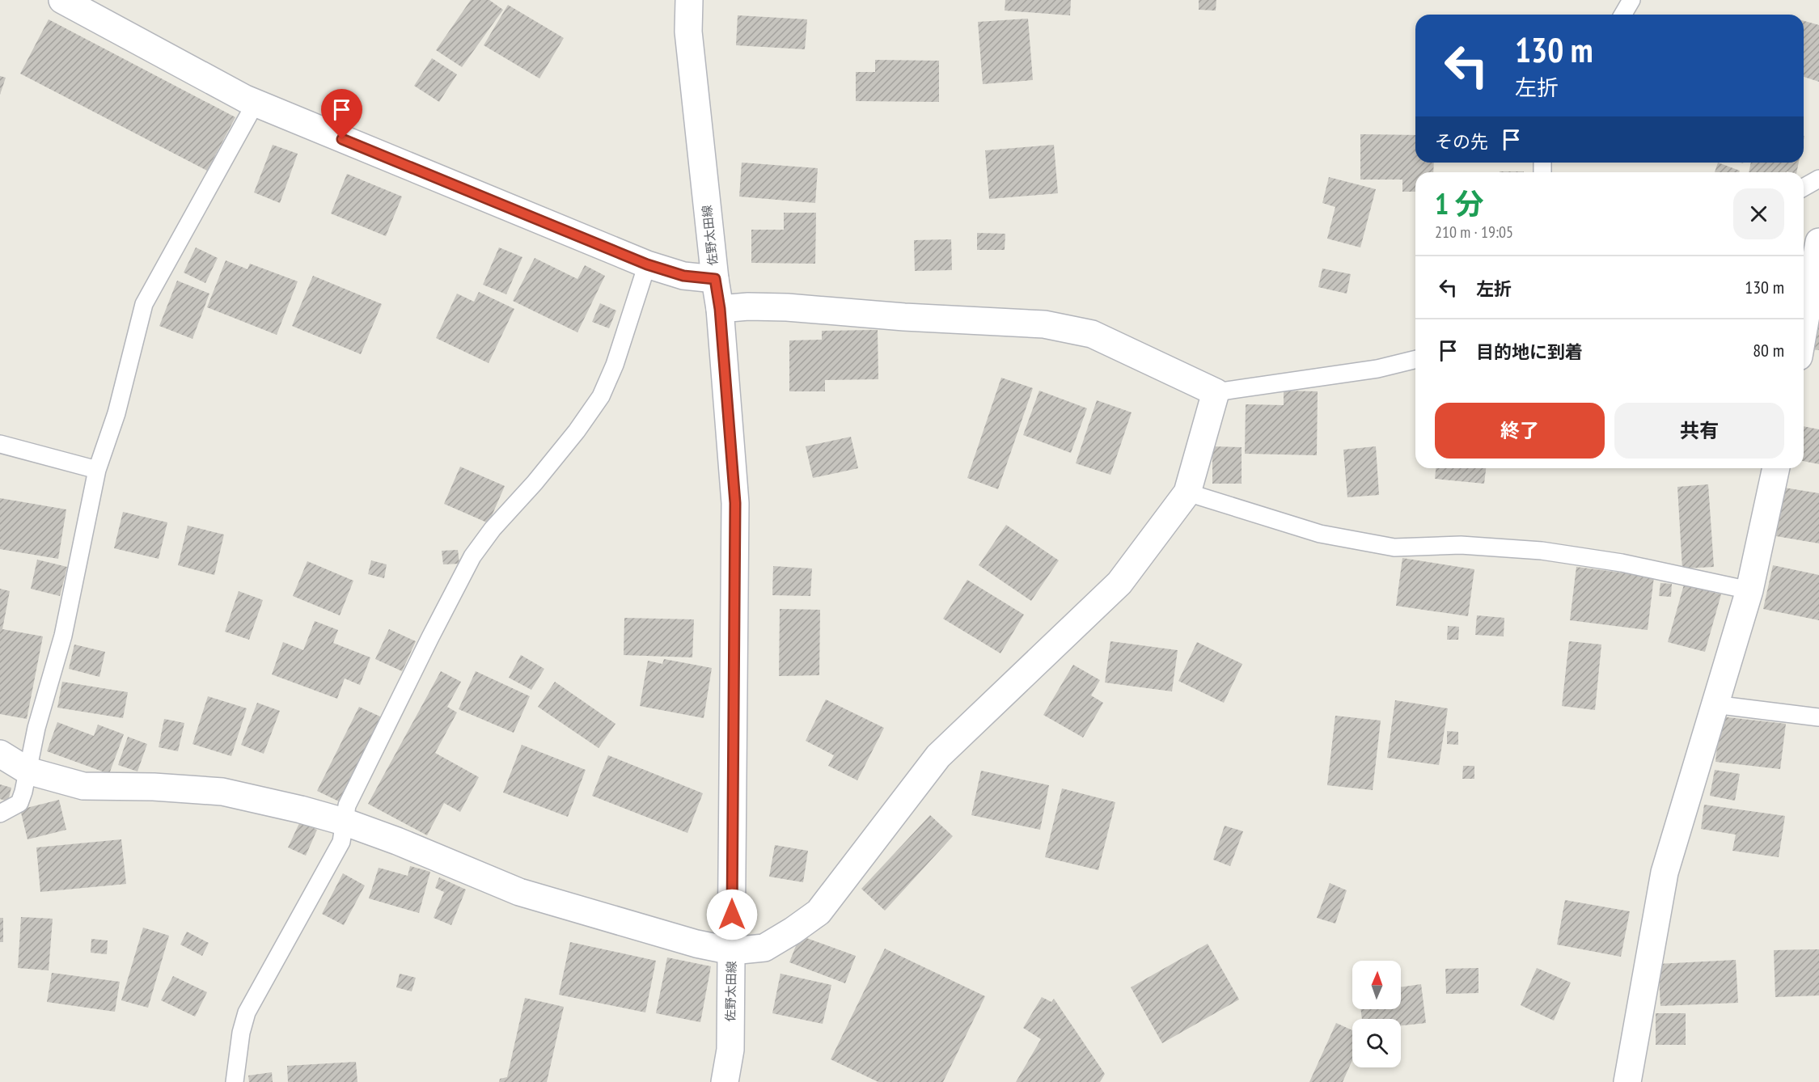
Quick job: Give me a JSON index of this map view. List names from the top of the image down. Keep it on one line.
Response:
{"streets":{"street":["佐野太田線"]},"north":"top","page":{"turn":["130 m","左折"],"then":"その先","heading":["1 分","210 m · 19:05"],"list":[{"name":"左折","value":"130 m"},{"name":"目的地に到着","value":"80 m"}],"buttons":["終了","共有"]}}
